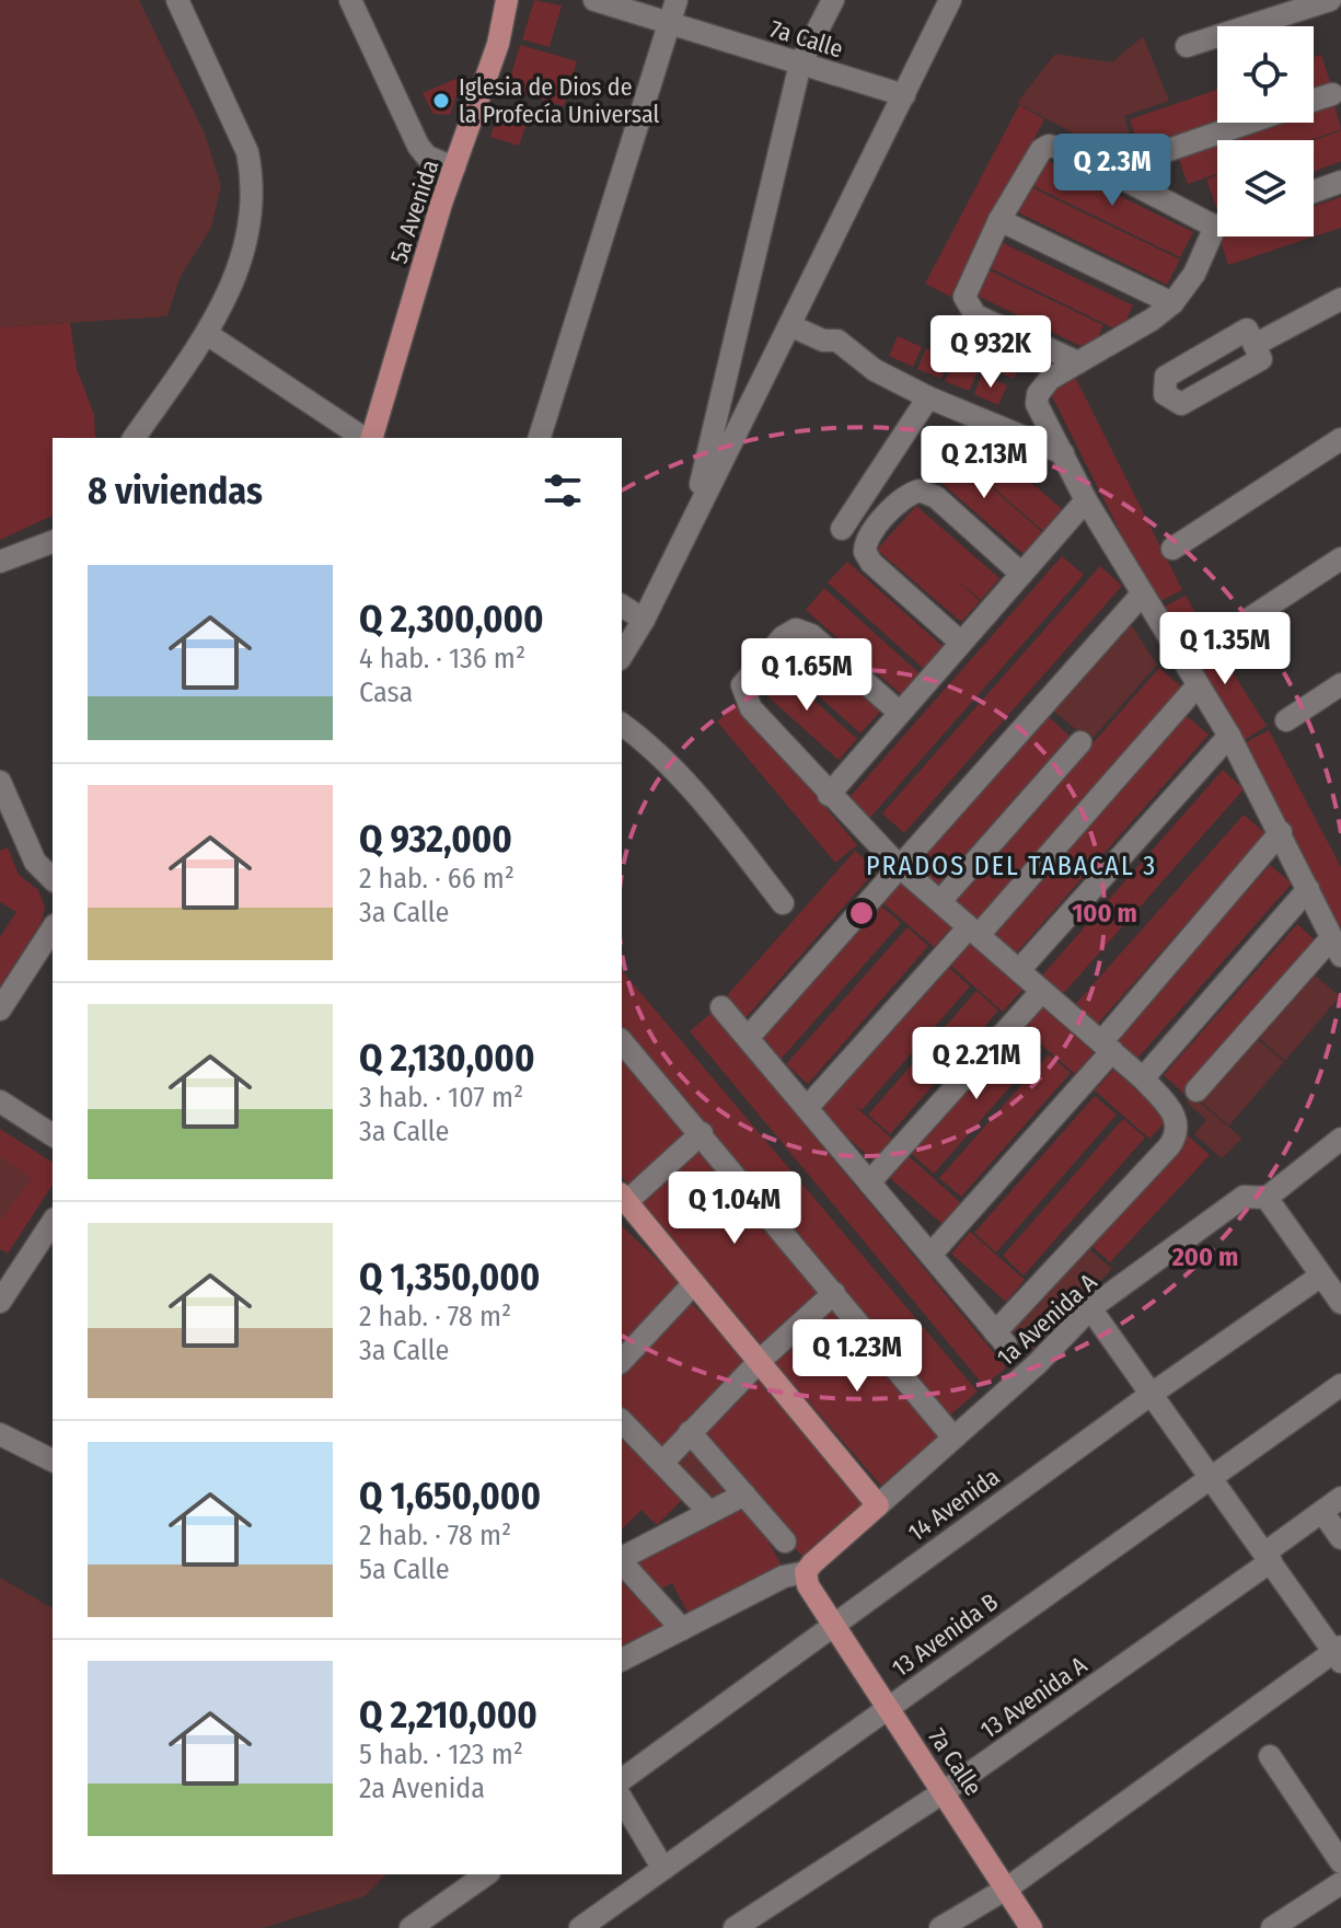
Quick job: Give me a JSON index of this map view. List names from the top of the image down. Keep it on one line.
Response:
{"streets":{"main road":["7a Calle","5a Avenida","1a Avenida A"],"street":["14 Avenida","13 Avenida B","13 Avenida A"]},"crossings":[["7a Calle","14 Avenida"],["7a Calle","13 Avenida B"],["7a Calle","13 Avenida A"]],"districts":["PRADOS DEL TABACAL 3"],"places":["Iglesia de Dios de la Profecía Universal"],"page":{"price":["Q 2.3M","Q 932K","Q 2.13M","Q 1.35M","Q 1.65M","Q 2.21M","Q 1.04M","Q 1.23M"],"heading":"8 viviendas","list":[{"name":"Q 2,300,000","note":"4 hab. · 136 m² · Casa"},{"name":"Q 932,000","note":"2 hab. · 66 m² · 3a Calle"},{"name":"Q 2,130,000","note":"3 hab. · 107 m² · 3a Calle"},{"name":"Q 1,350,000","note":"2 hab. · 78 m² · 3a Calle"},{"name":"Q 1,650,000","note":"2 hab. · 78 m² · 5a Calle"},{"name":"Q 2,210,000","note":"5 hab. · 123 m² · 2a Avenida"}]},"rings":["100 m","200 m"]}
